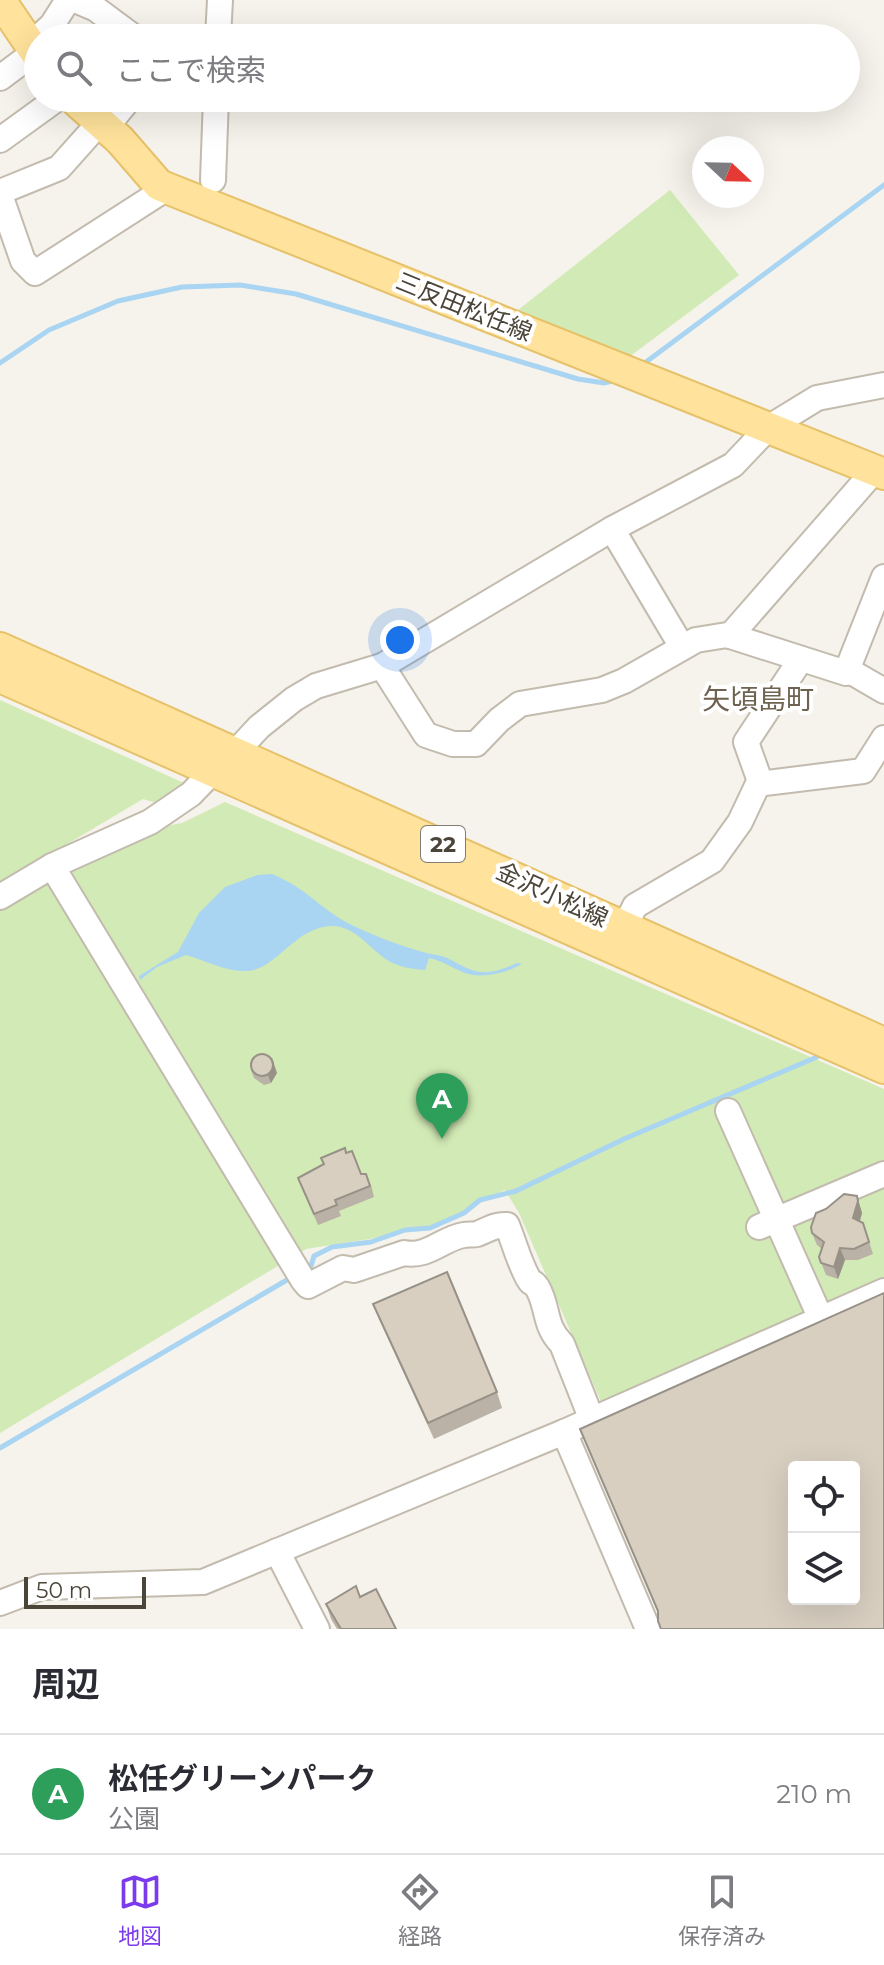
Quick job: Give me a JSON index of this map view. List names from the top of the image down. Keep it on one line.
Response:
{"streets":{"main road":["三反田松任線","22","金沢小松線"]},"districts":["矢頃島町"],"scale_bar":"50 m","north":"right","page":{"search":"ここで検索","pins":"A","scale":"50 m","heading":"周辺","list":[{"mark":"A","name":"松任グリーンパーク","note":"公園","value":"210 m"}],"nav":["地図","経路","保存済み"]}}
